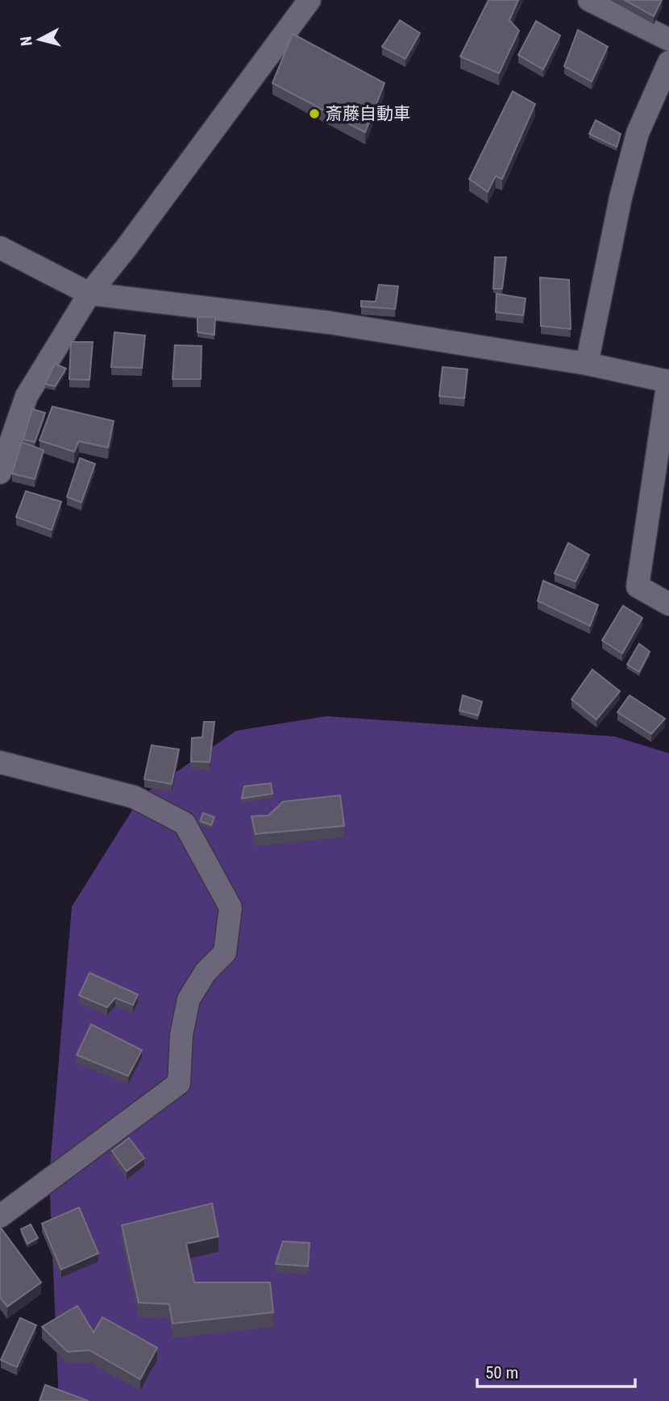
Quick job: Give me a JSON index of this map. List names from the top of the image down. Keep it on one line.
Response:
{"places":["斎藤自動車"],"scale_bar":"50 m","north":"left"}
